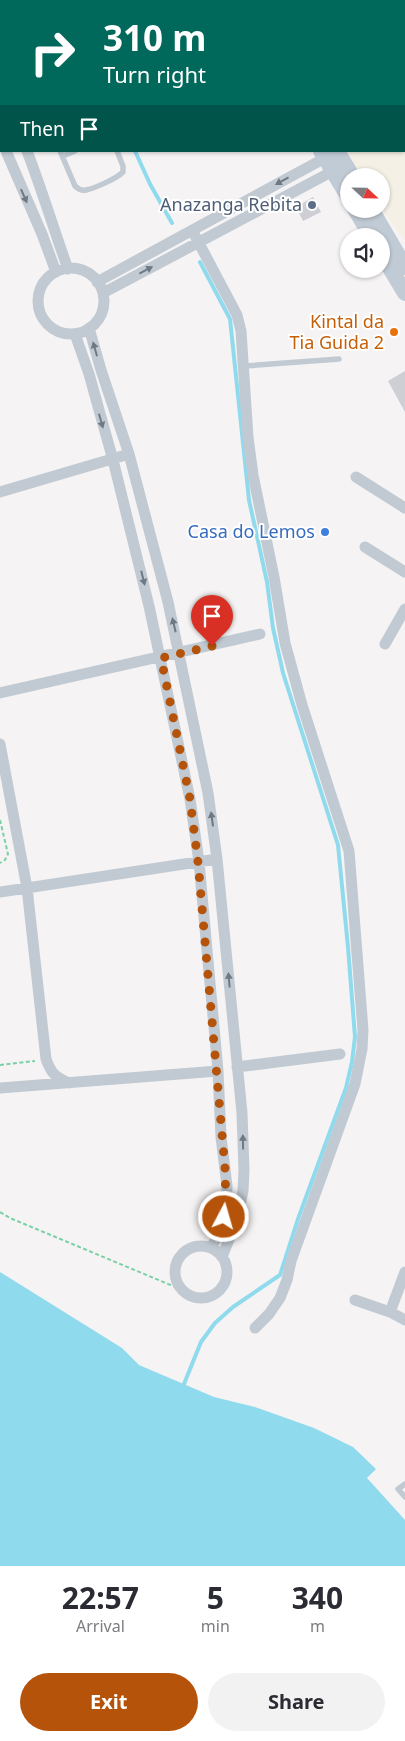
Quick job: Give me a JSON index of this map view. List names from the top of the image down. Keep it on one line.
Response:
{"places":["Anazanga Rebita","Kintal da Tia Guida 2","Casa do Lemos"],"north":"right","page":{"turn":["310 m","Turn right"],"then":"Then","eta":["22:57","Arrival","5","min","340","m"],"buttons":["Exit","Share"]}}
